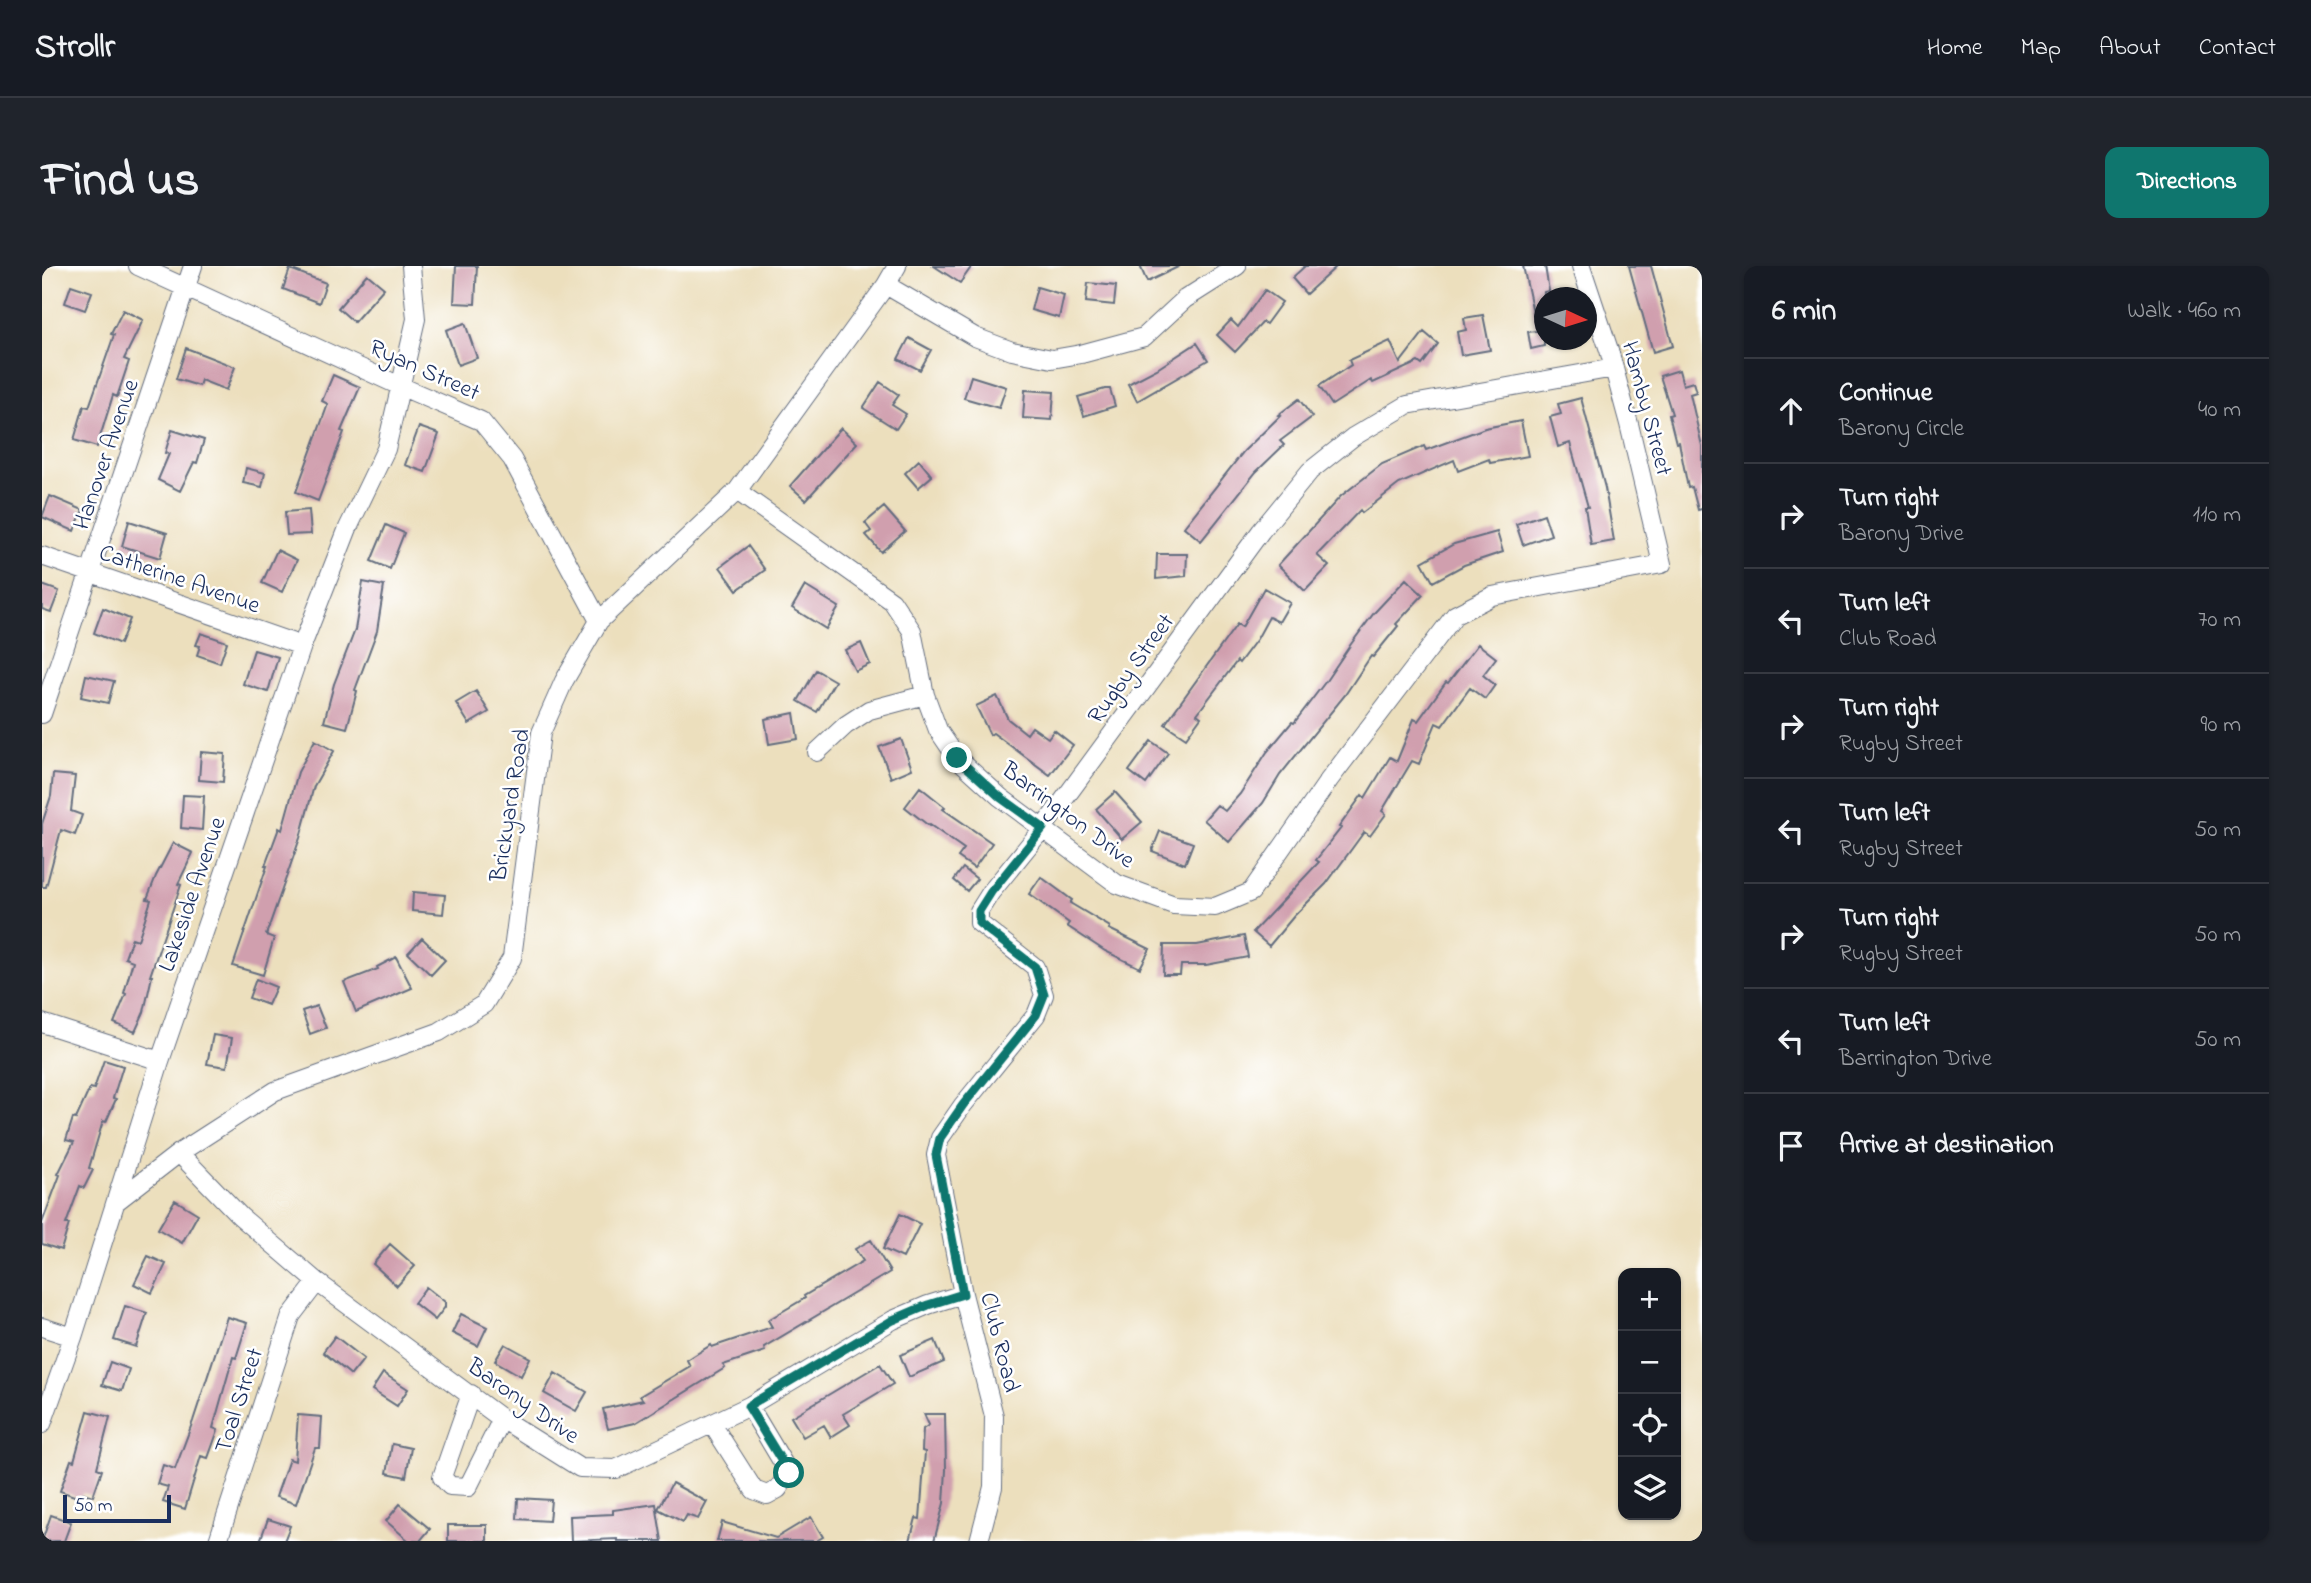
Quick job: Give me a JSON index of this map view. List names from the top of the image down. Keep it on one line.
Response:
{"streets":{"street":["Ryan Street","Hamby Street","Hanover Avenue","Catherine Avenue","Rugby Street","Brickyard Road","Barrington Drive","Lakeside Avenue","Club Road","Toal Street","Barony Drive"]},"crossings":[["Ryan Street","Hanover Avenue"],["Ryan Street","Brickyard Road"],["Ryan Street","Lakeside Avenue"],["Hamby Street","Rugby Street"],["Hamby Street","Barrington Drive"],["Hanover Avenue","Catherine Avenue"],["Catherine Avenue","Lakeside Avenue"],["Rugby Street","Barrington Drive"],["Rugby Street","Club Road"],["Brickyard Road","Barrington Drive"],["Brickyard Road","Lakeside Avenue"],["Brickyard Road","Barony Drive"],["Club Road","Barony Drive"],["Toal Street","Barony Drive"]],"scale_bar":"50 m","north":"right","page":{"header":"Strollr","nav":["Home","Map","About","Contact"],"title":"Find us","buttons":"Directions","heading":["6 min","Walk · 460 m"],"list":[["Continue","Barony Circle","40 m"],["Turn right","Barony Drive","110 m"],["Turn left","Club Road","70 m"],["Turn right","Rugby Street","90 m"],["Turn left","Rugby Street","50 m"],["Turn right","Rugby Street","50 m"],["Turn left","Barrington Drive","50 m"],"Arrive at destination"],"map_buttons":["+","−"],"scale":"50 m"}}
